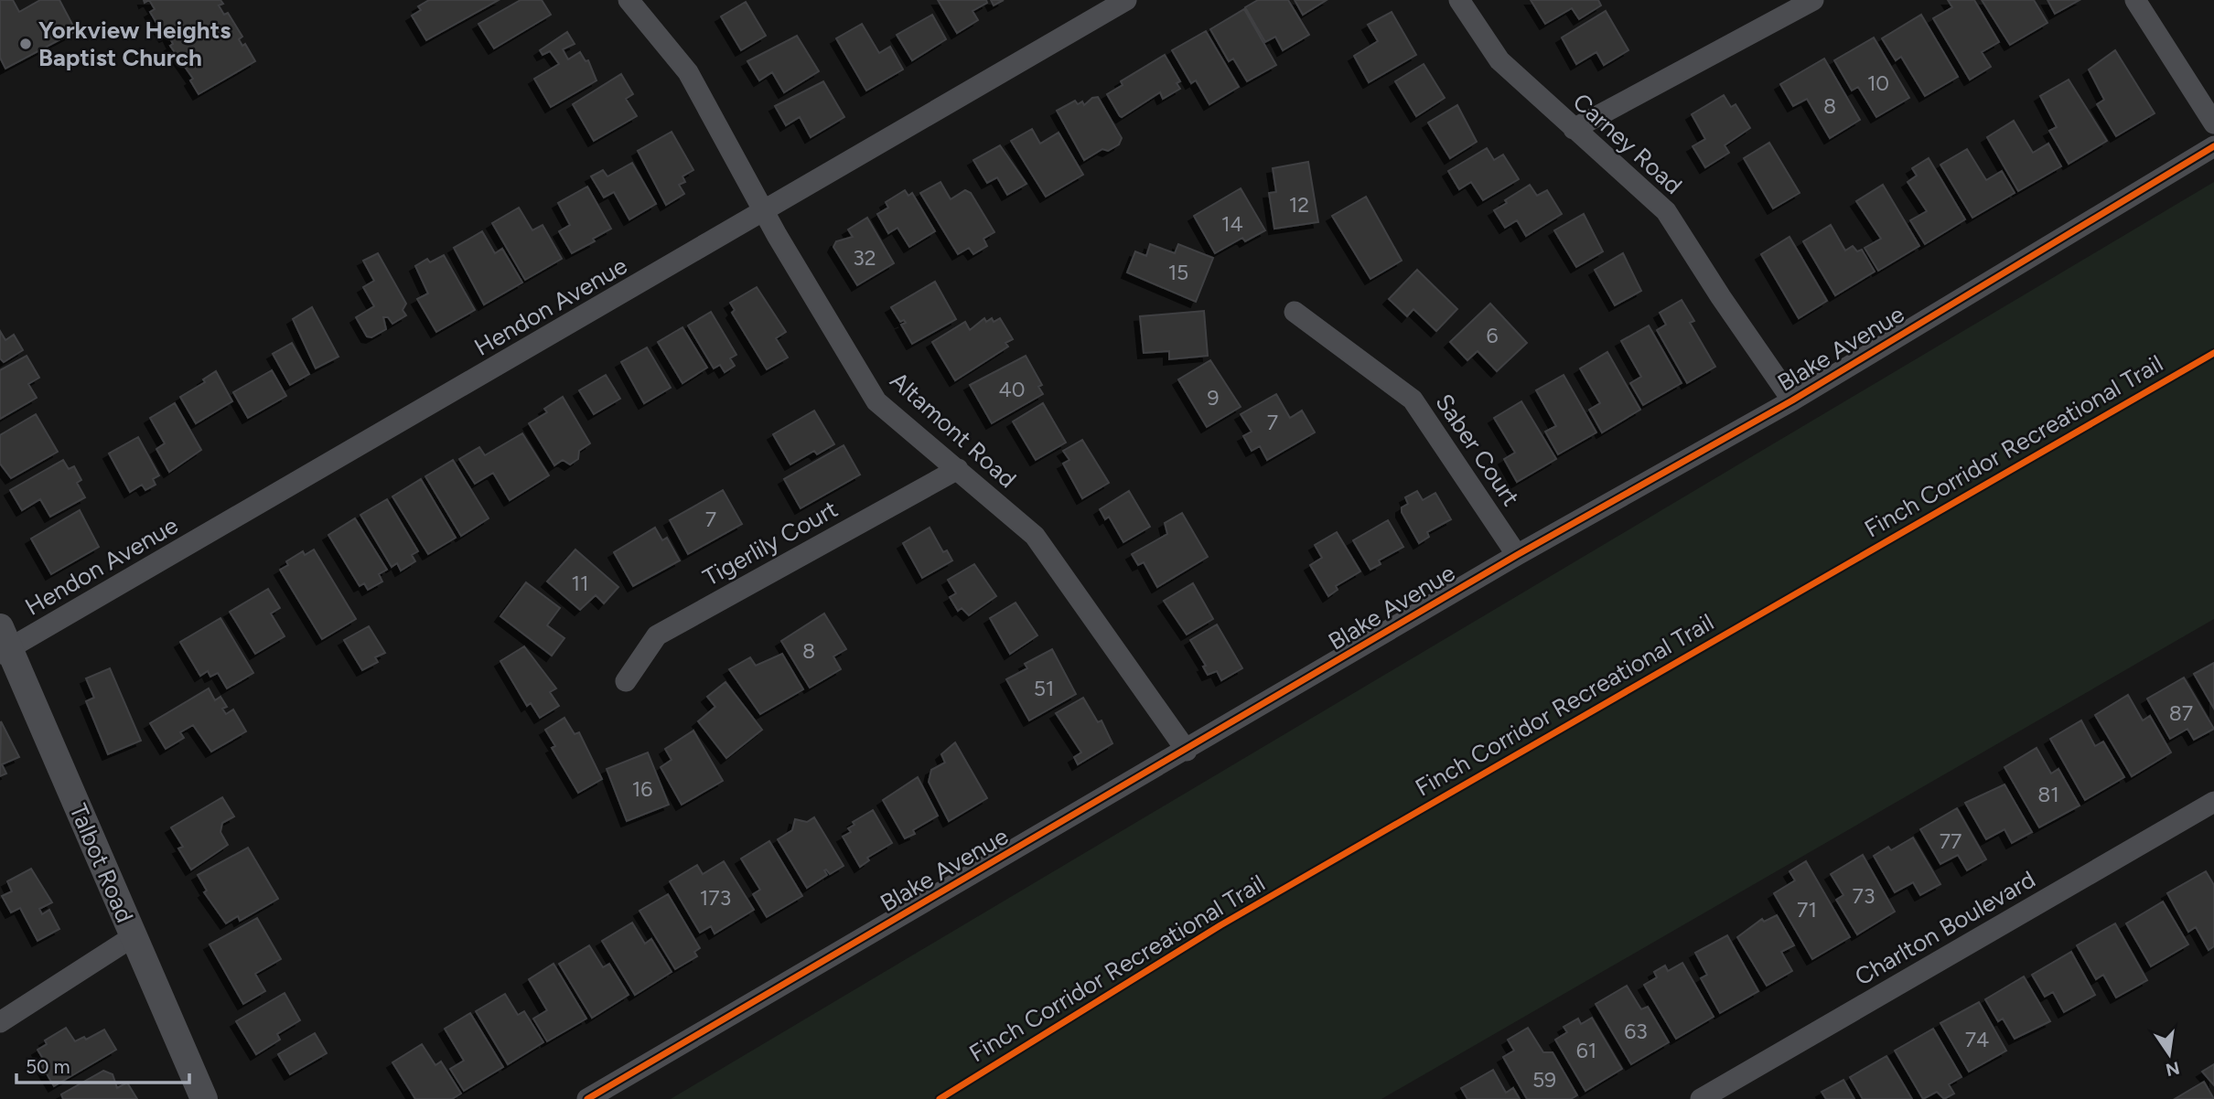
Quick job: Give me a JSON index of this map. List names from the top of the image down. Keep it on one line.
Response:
{"streets":{"street":["Carney Road","Hendon Avenue","Blake Avenue","Altamont Road","Saber Court","Tigerlily Court","Talbot Road","Charlton Boulevard"],"cycle path":["Finch Corridor Recreational Trail"]},"crossings":[["Carney Road","Blake Avenue"],["Hendon Avenue","Altamont Road"],["Hendon Avenue","Talbot Road"],["Blake Avenue","Altamont Road"],["Blake Avenue","Saber Court"],["Altamont Road","Tigerlily Court"]],"places":["Yorkview Heights Baptist Church"],"house_numbers":["10","8","12","14","32","15","6","40","9","7","7","11","8","51","87","16","81","77","73","173","71","63","74","61","59"],"scale_bar":"50 m","north":"bottom"}
